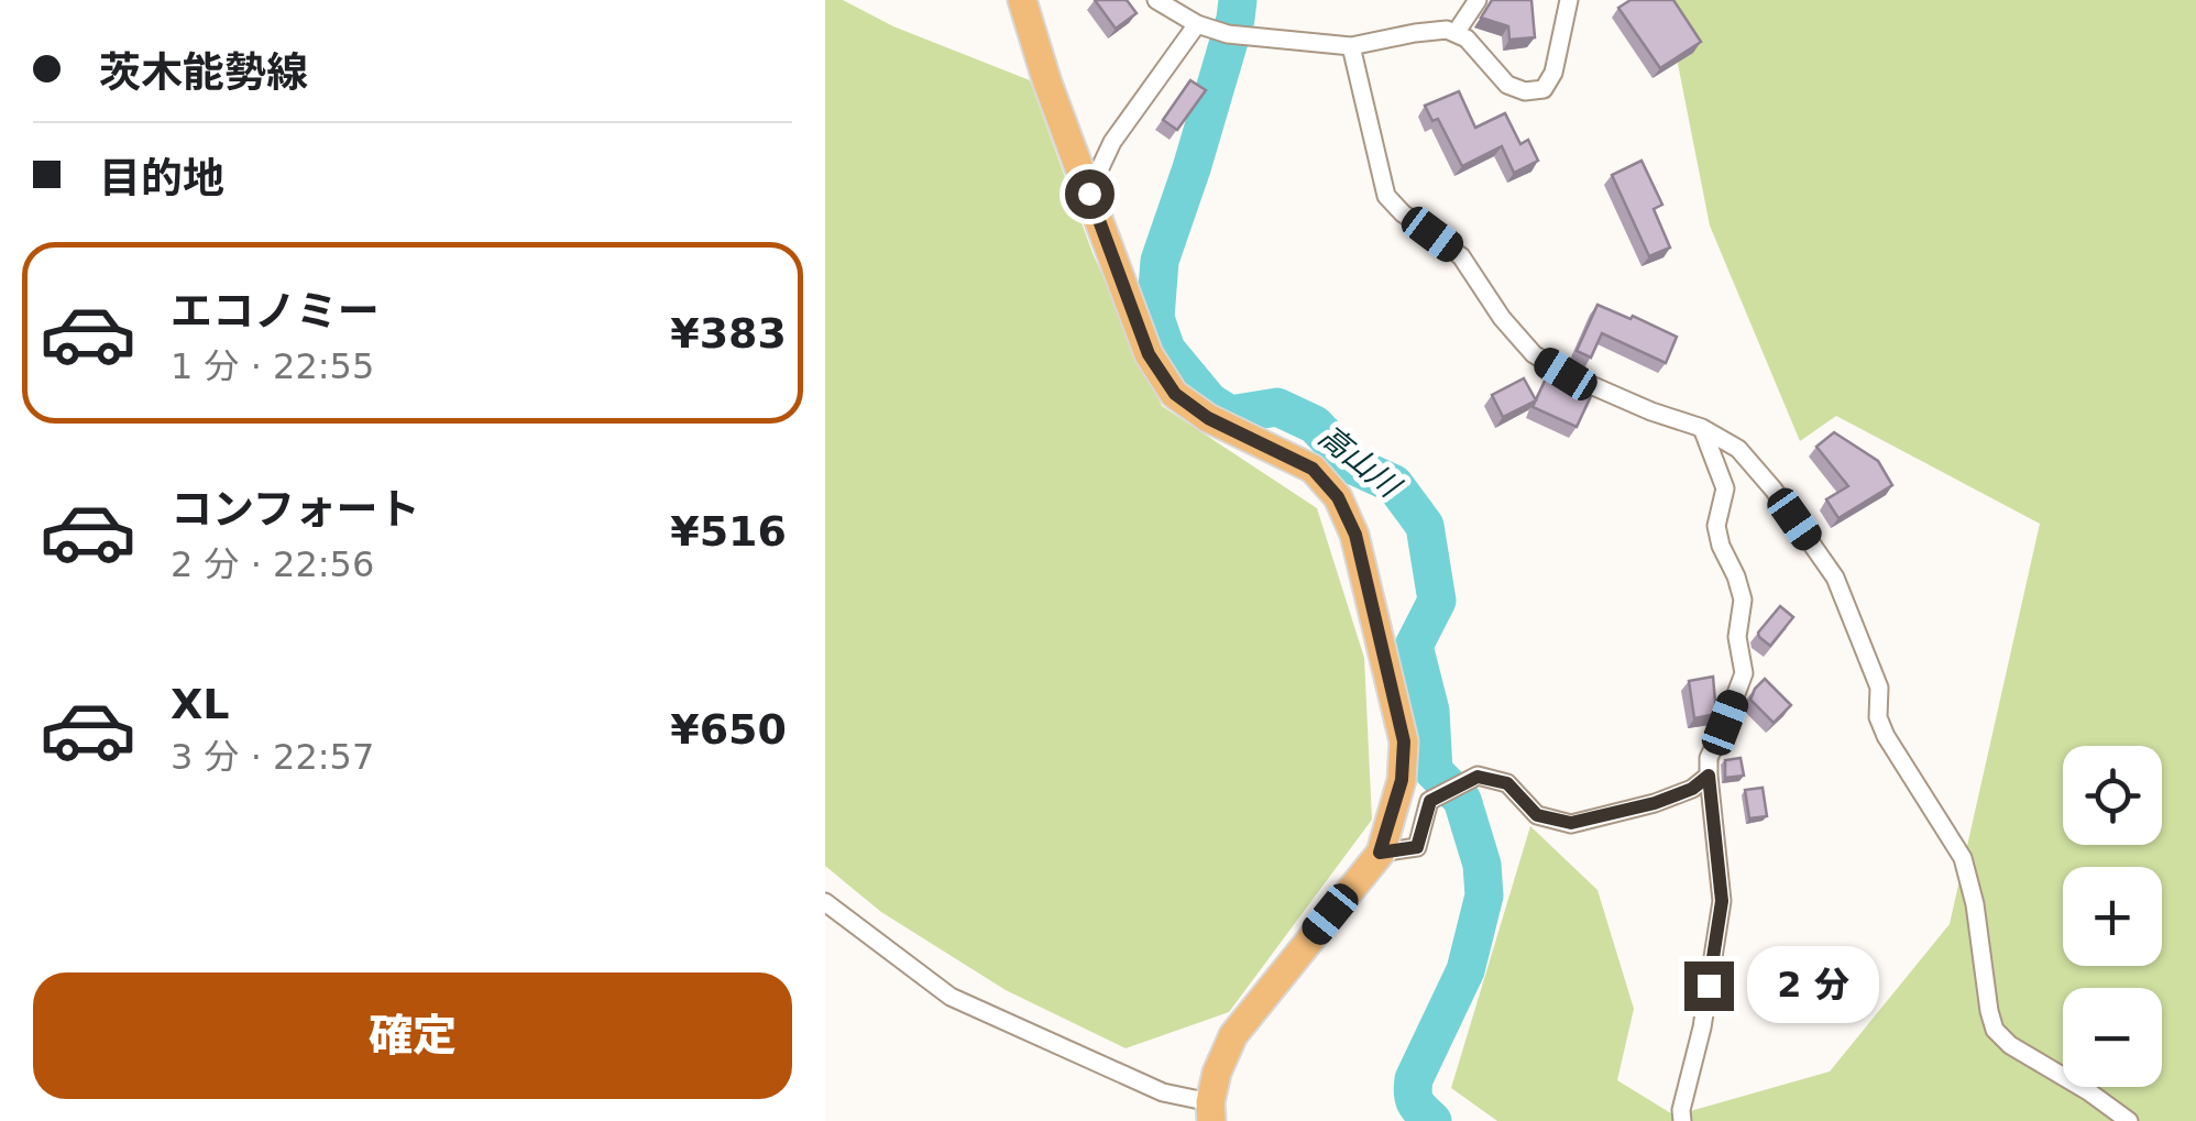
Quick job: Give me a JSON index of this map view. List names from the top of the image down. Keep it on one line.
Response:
{"water":["高山川"],"page":{"banner":["茨木能勢線","目的地"],"list":[{"name":"エコノミー","note":"1 分 · 22:55","value":"¥383"},{"name":"コンフォート","note":"2 分 · 22:56","value":"¥516"},{"name":"XL","note":"3 分 · 22:57","value":"¥650"}],"map_buttons":["+","−"],"bubble":"2 分","buttons":"確定"}}
